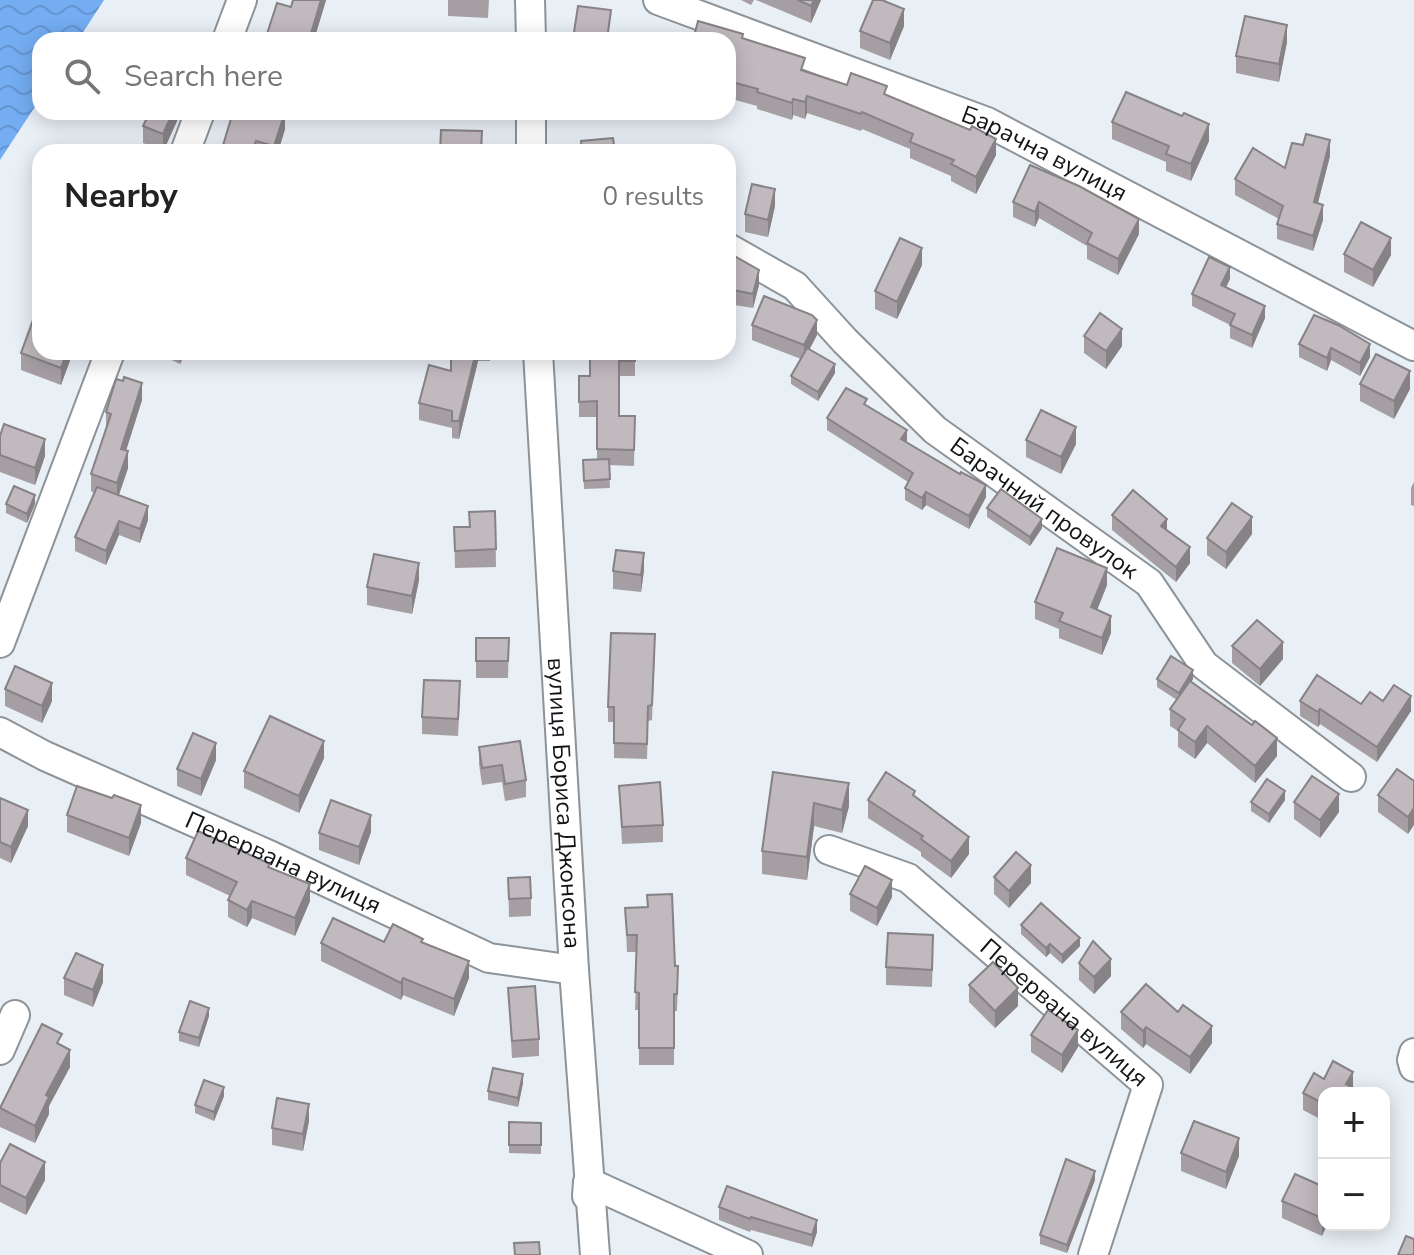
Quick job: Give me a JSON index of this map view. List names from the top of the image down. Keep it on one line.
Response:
{"streets":{"street":["Барачна вулиця","Барачний провулок","вулиця Бориса Джонсона","Перервана вулиця"]},"crossings":[["вулиця Бориса Джонсона","Перервана вулиця"]],"page":{"search":"Search here","heading":["Nearby","0 results"],"map_buttons":["+","−"]}}
